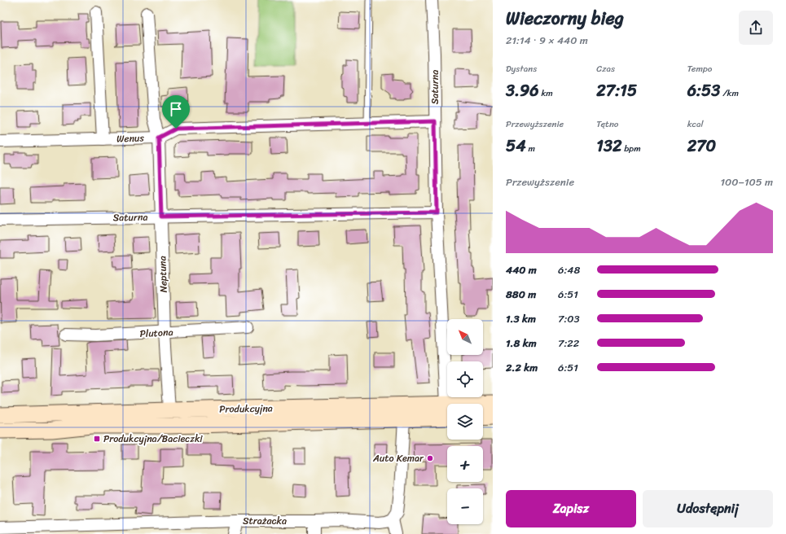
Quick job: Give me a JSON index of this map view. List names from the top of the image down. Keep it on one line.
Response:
{"streets":{"main road":["Produkcyjna"],"street":["Saturna","Wenus","Neptuna","Plutona","Strażacka"]},"crossings":[["Saturna","Wenus"],["Saturna","Neptuna"],["Wenus","Neptuna"],["Neptuna","Plutona"],["Neptuna","Produkcyjna"]],"places":{"transit":["Produkcyjna/Bacieczki"],"other":["Auto Kemar"]},"north":"top left","page":{"heading":["Wieczorny bieg","21:14 · 9 × 440 m"],"stats":[["Dystans","3.96 km"],["Czas","27:15"],["Tempo","6:53 /km"],["Przewyższenie","54 m"],["Tętno","132 bpm"],["kcal","270"]],"chart":["Przewyższenie","100–105 m"],"list":[{"name":"440 m","note":"6:48"},{"name":"880 m","note":"6:51"},{"name":"1.3 km","note":"7:03"},{"name":"1.8 km","note":"7:22"},{"name":"2.2 km","note":"6:51"}],"map_buttons":["+","−"],"buttons":["Zapisz","Udostępnij"]}}
